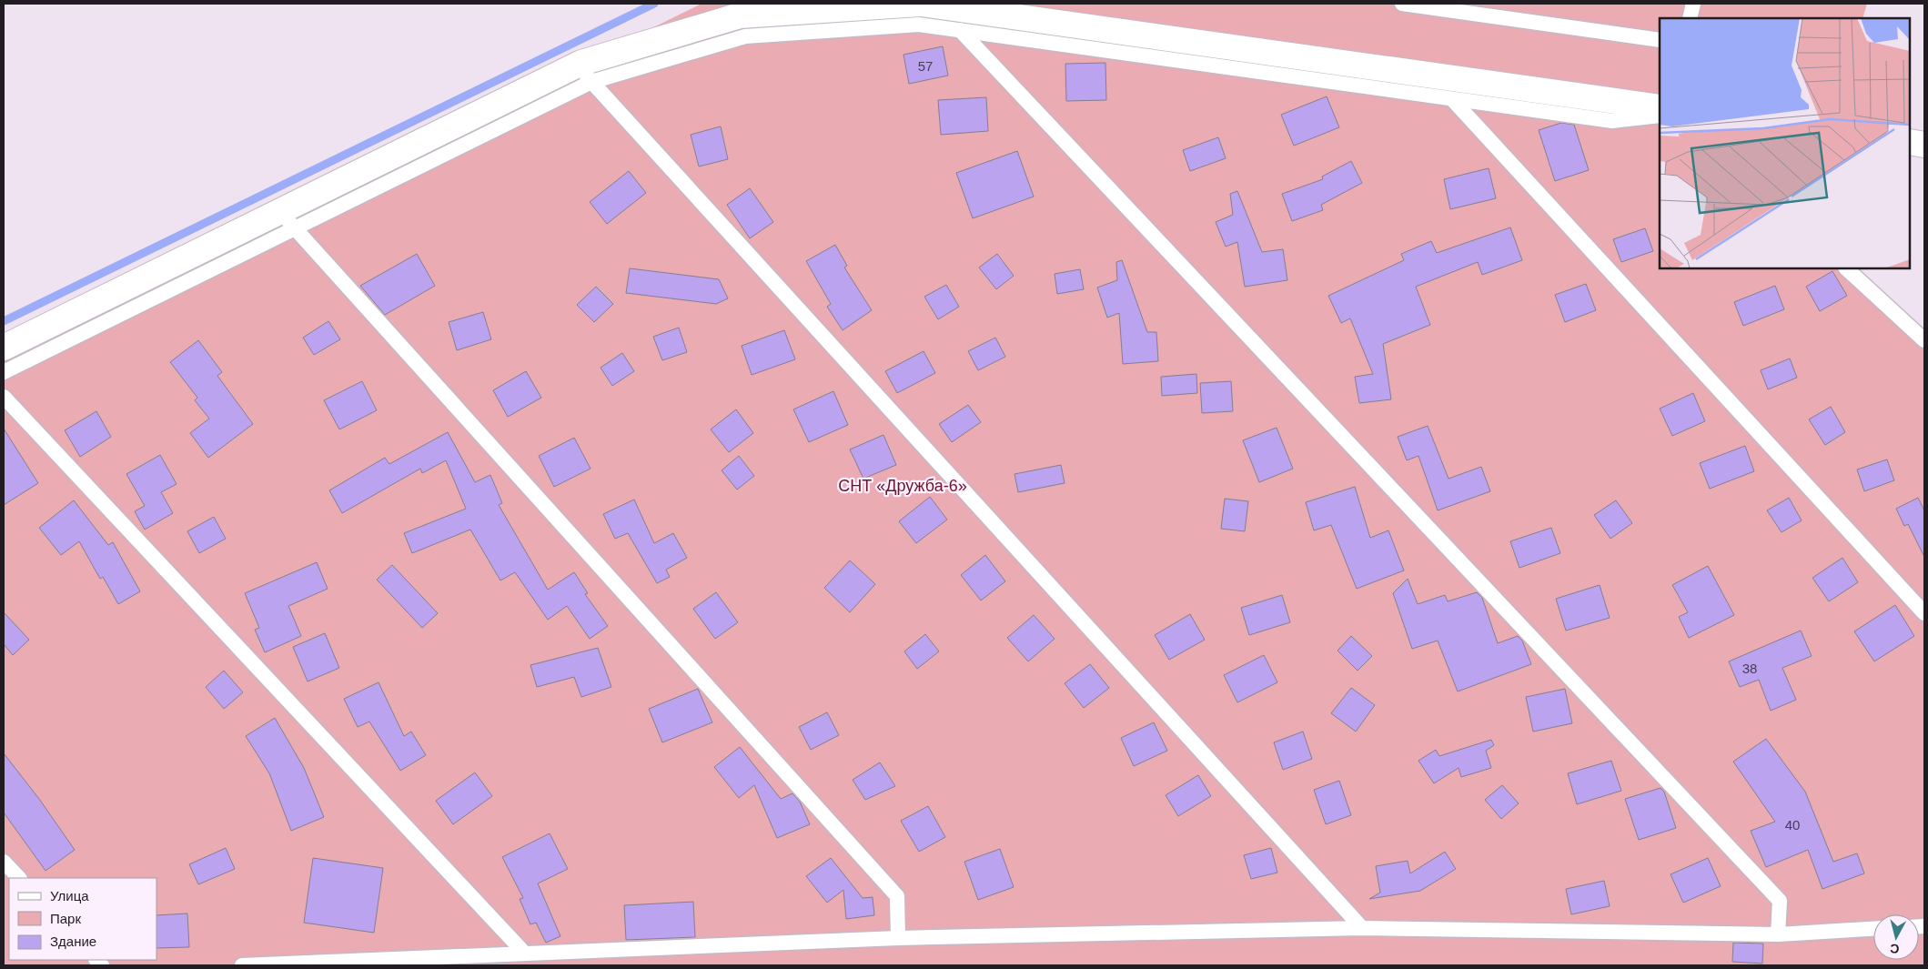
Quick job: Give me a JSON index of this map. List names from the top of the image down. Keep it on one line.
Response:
{"parks":["СНТ «Дружба-6»"],"house_numbers":["57","38","40"],"legend":["Улица","Парк","Здание"],"north":"bottom"}
